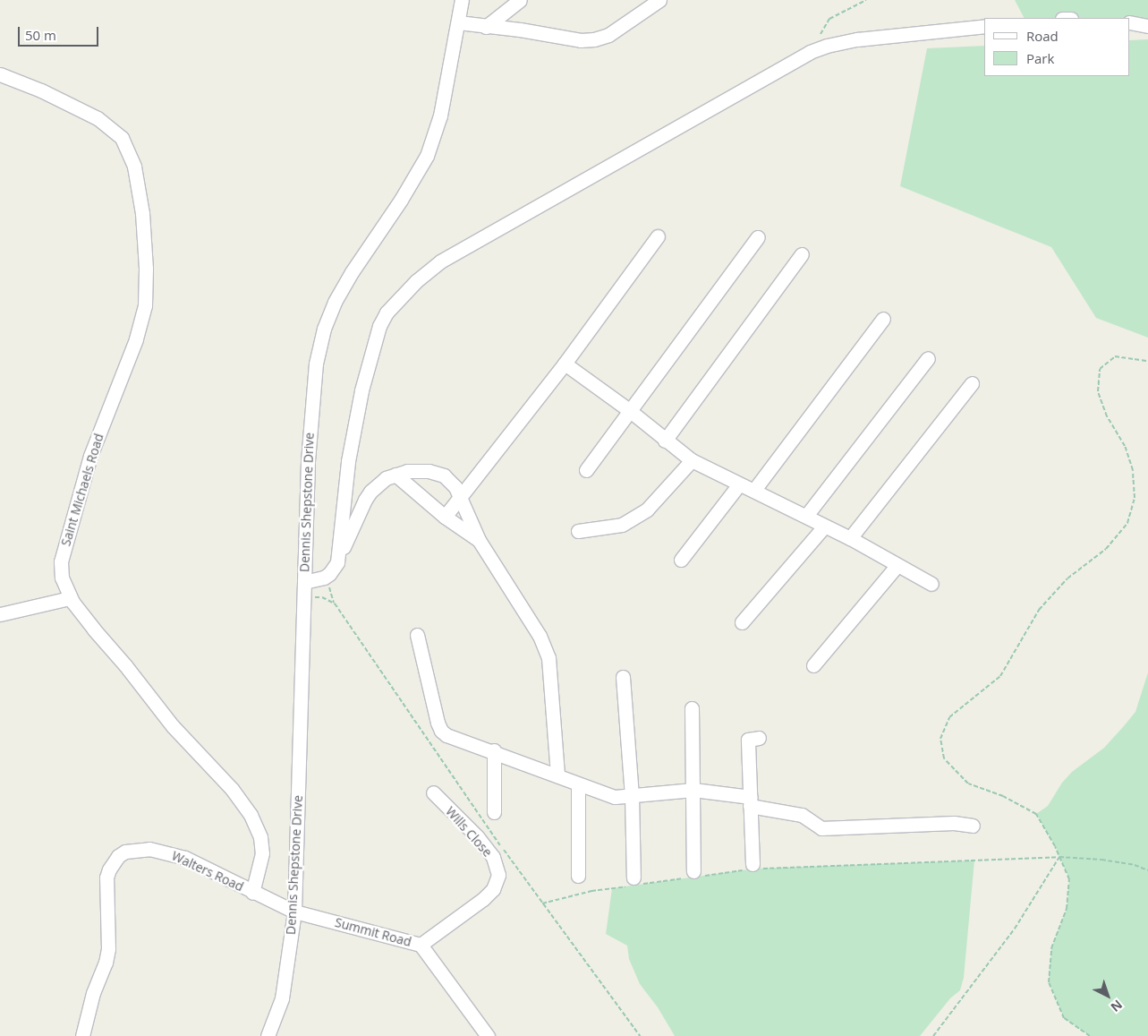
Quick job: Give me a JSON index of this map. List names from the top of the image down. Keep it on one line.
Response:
{"streets":{"street":["Saint Michaels Road","Dennis Shepstone Drive","Wills Close","Walters Road","Summit Road"]},"crossings":[["Saint Michaels Road","Walters Road"],["Dennis Shepstone Drive","Walters Road"],["Dennis Shepstone Drive","Summit Road"],["Wills Close","Summit Road"],["Walters Road","Summit Road"]],"legend":["Road","Park"],"scale_bar":"50 m","north":"bottom right"}
